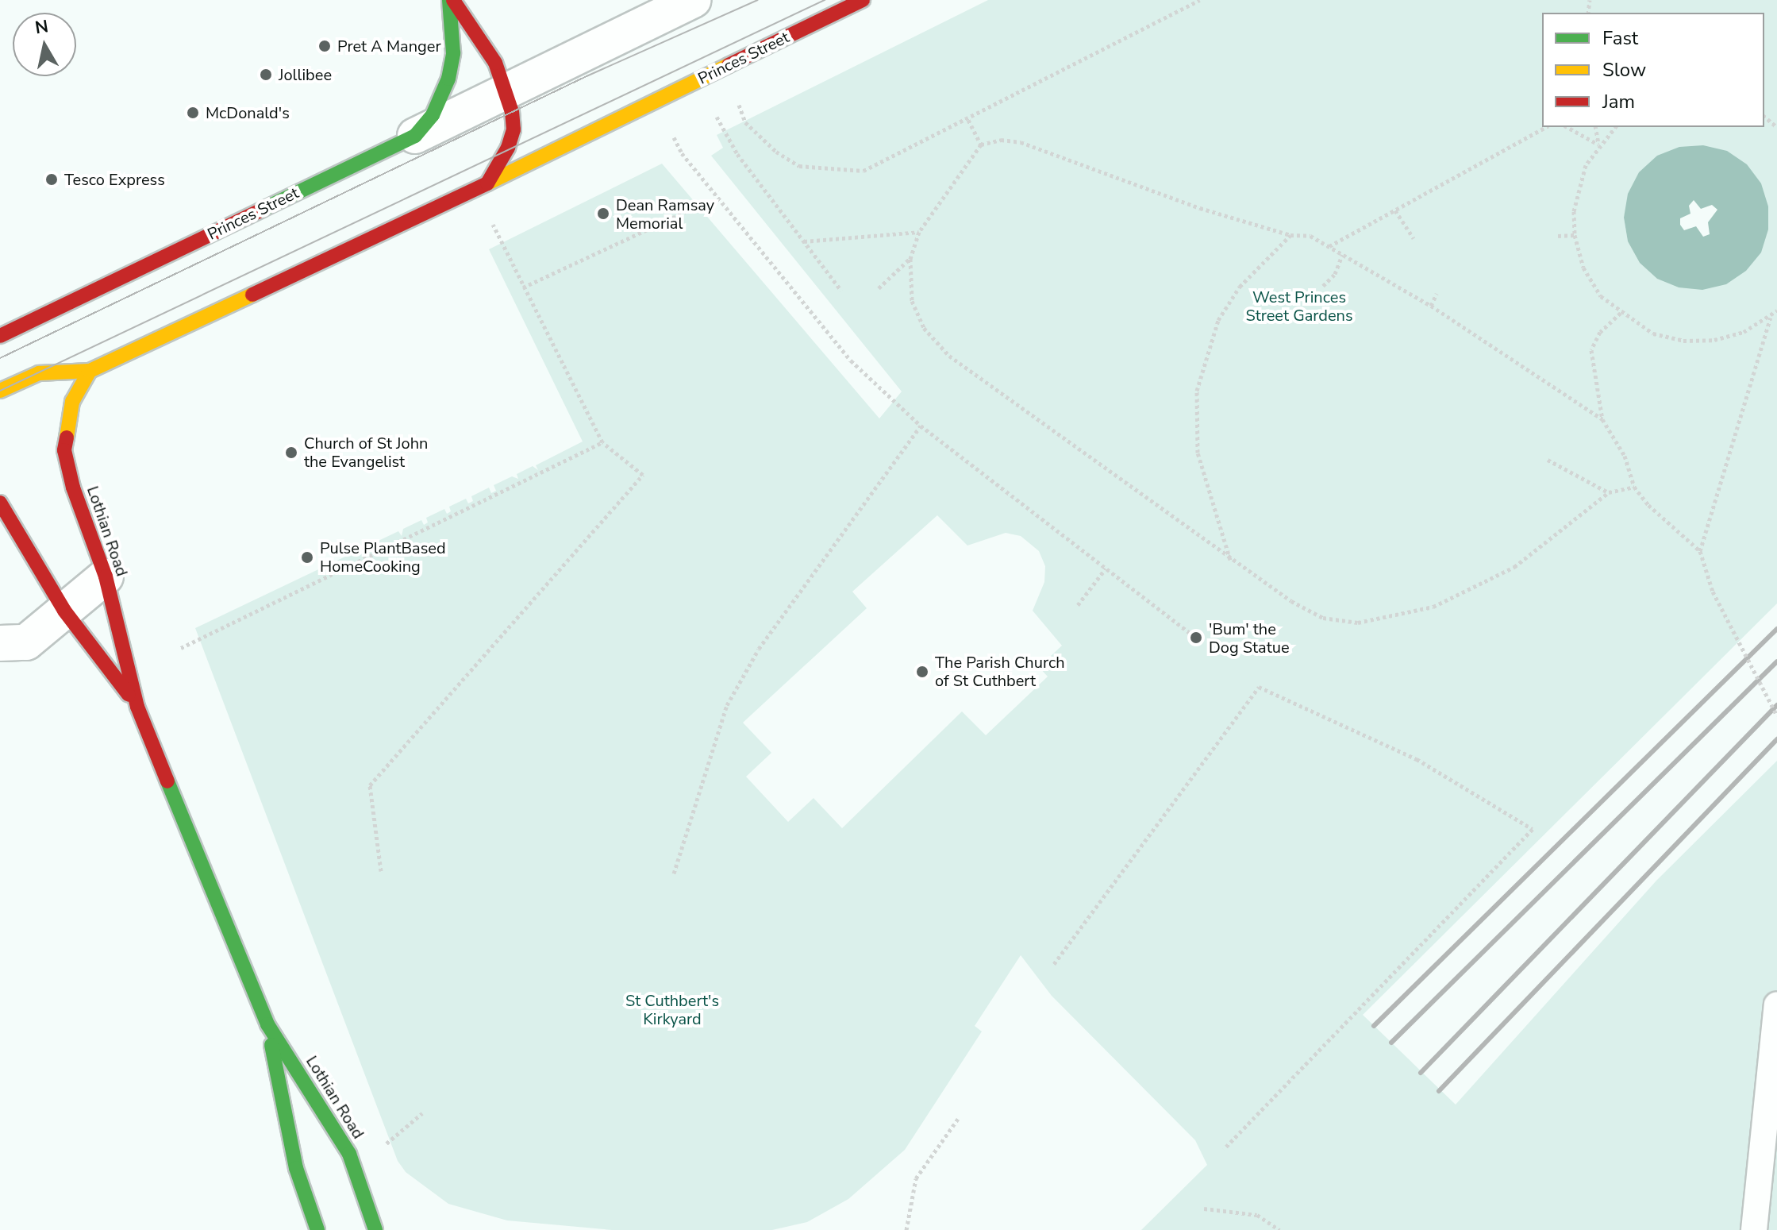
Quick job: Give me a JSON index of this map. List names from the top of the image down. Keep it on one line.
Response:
{"streets":{"main road":["Princes Street","Lothian Road"]},"crossings":[["Princes Street","Lothian Road"]],"parks":["West Princes Street Gardens","St Cuthbert's Kirkyard"],"places":["Pret A Manger","Jollibee","McDonald's","Tesco Express","Dean Ramsay Memorial","Church of St John the Evangelist","Pulse PlantBased HomeCooking","'Bum' the Dog Statue","The Parish Church of St Cuthbert"],"legend":["Fast","Slow","Jam"],"north":"top"}
